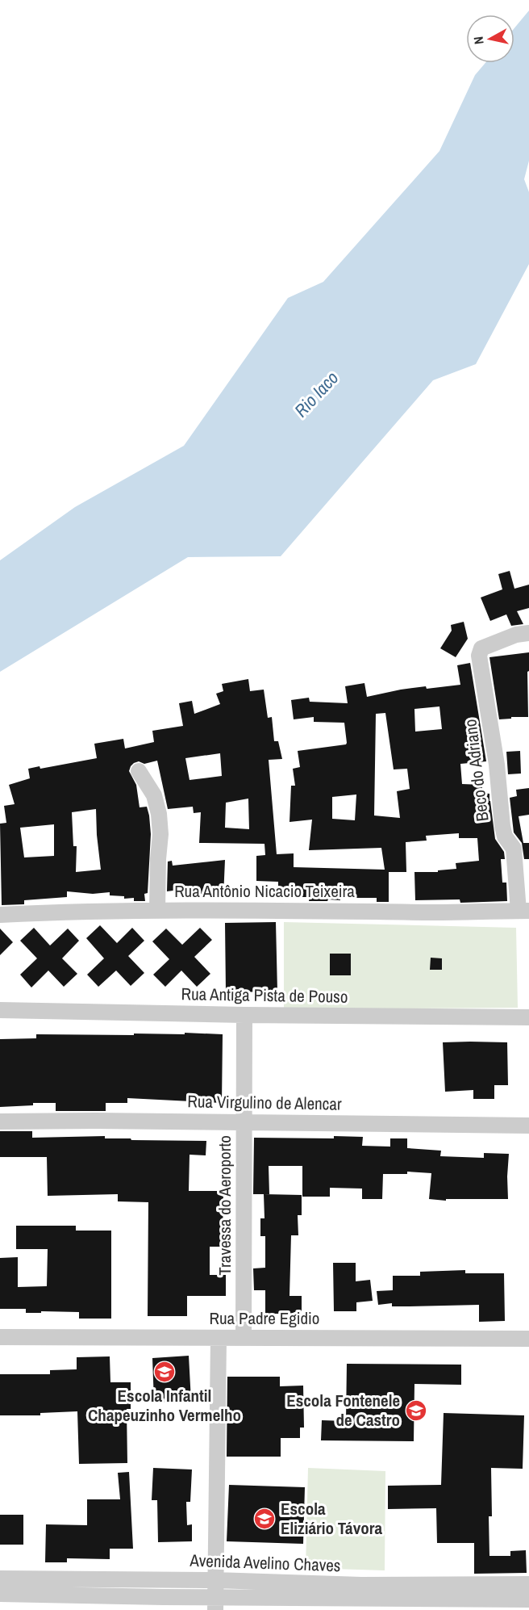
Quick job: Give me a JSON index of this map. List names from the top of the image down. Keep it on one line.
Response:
{"streets":{"street":["Beco do Adriano","Rua Antônio Nicacio Teixeira","Rua Antiga Pista de Pouso","Rua Virgulino de Alencar","Travessa do Aeroporto","Rua Padre Egidio","Avenida Avelino Chaves"]},"crossings":[["Beco do Adriano","Rua Antônio Nicacio Teixeira"],["Rua Antiga Pista de Pouso","Travessa do Aeroporto"],["Rua Virgulino de Alencar","Travessa do Aeroporto"],["Travessa do Aeroporto","Rua Padre Egidio"]],"water":["Rio Iaco"],"places":{"school or university":["Escola Infantil Chapeuzinho Vermelho","Escola Fontenele de Castro","Escola Eliziário Távora"]},"north":"left"}
